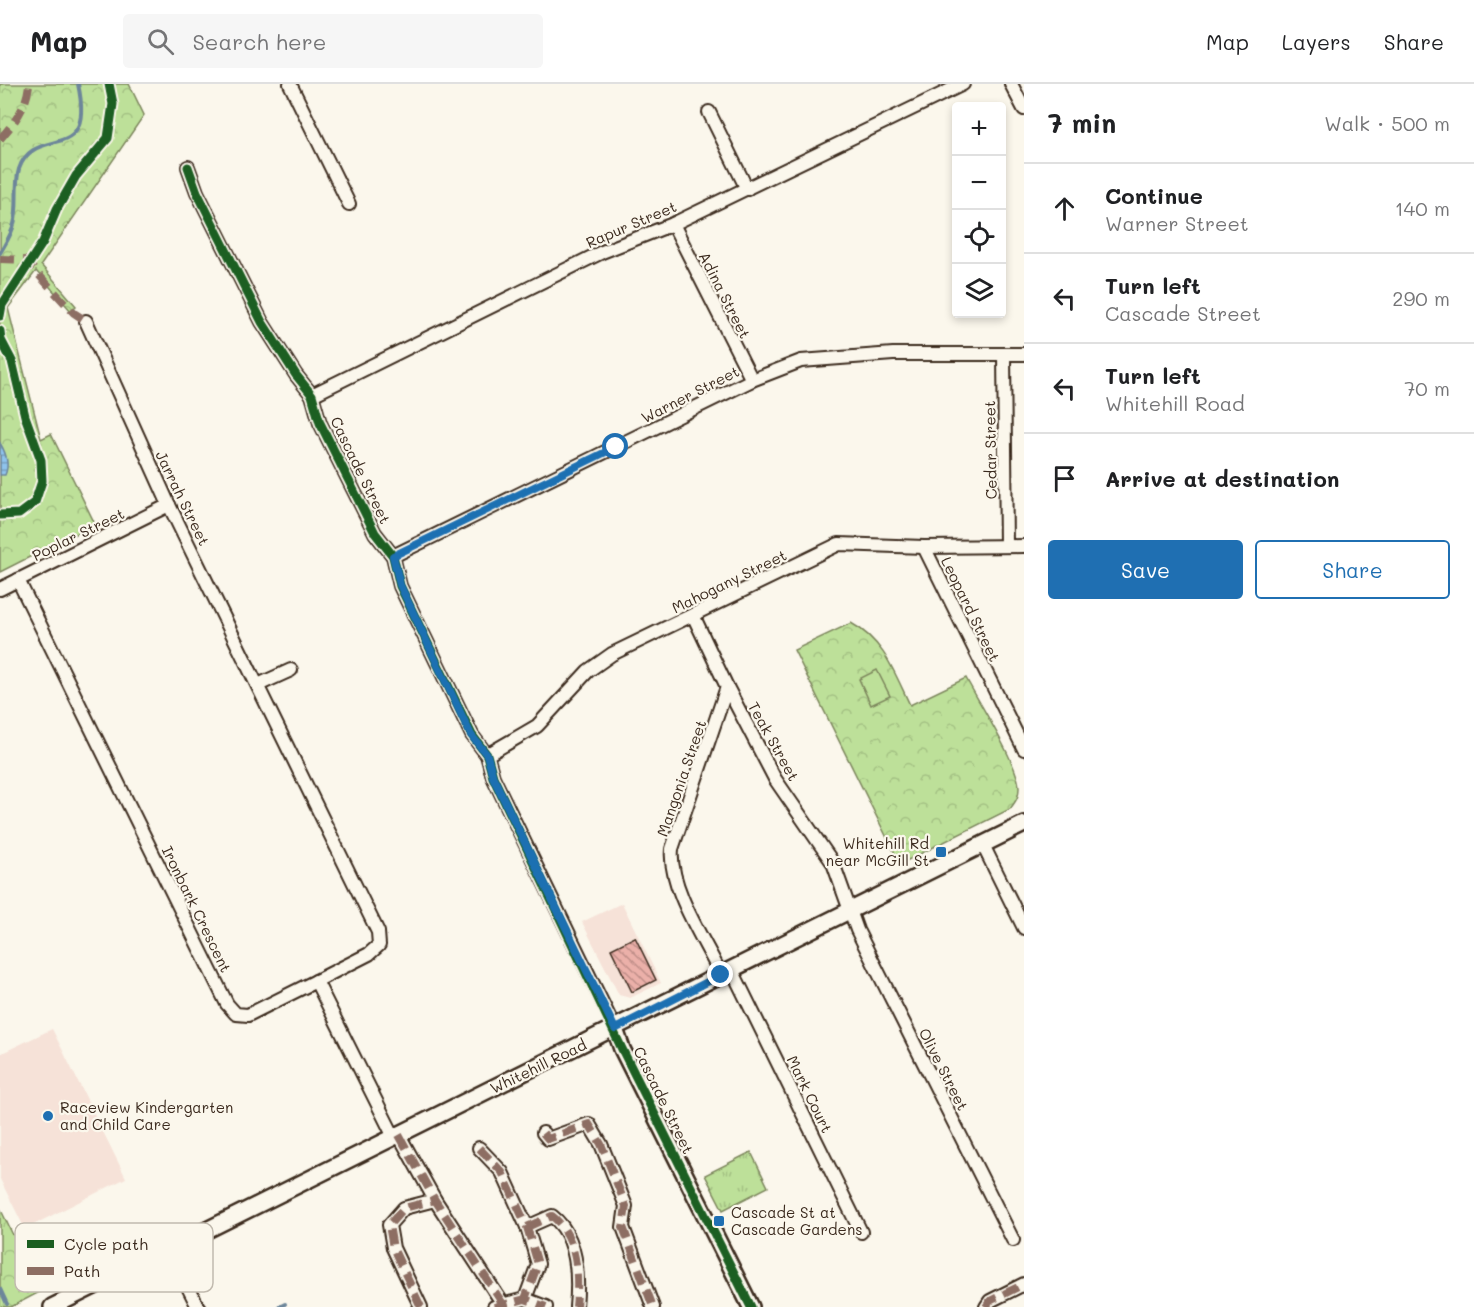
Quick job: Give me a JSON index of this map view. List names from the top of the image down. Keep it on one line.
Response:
{"streets":{"street":["Rapur Street","Adina Street","Warner Street","Cedar Street","Cascade Street","Jarrah Street","Poplar Street","Mahogany Street","Leopard Street","Teak Street","Mangonia Street","Ironbark Crescent","Whitehill Road","Olive Street","Mark Court"]},"crossings":[["Rapur Street","Adina Street"],["Rapur Street","Cascade Street"],["Adina Street","Warner Street"],["Warner Street","Cedar Street"],["Warner Street","Cascade Street"],["Cedar Street","Mahogany Street"],["Cascade Street","Mahogany Street"],["Cascade Street","Whitehill Road"],["Jarrah Street","Poplar Street"],["Jarrah Street","Ironbark Crescent"],["Poplar Street","Ironbark Crescent"],["Mahogany Street","Leopard Street"],["Mahogany Street","Teak Street"],["Teak Street","Mangonia Street"],["Teak Street","Whitehill Road"],["Teak Street","Olive Street"],["Mangonia Street","Whitehill Road"],["Mangonia Street","Mark Court"],["Whitehill Road","Olive Street"],["Whitehill Road","Mark Court"]],"places":{"transit":["Whitehill Rd near McGill St","Cascade St at Cascade Gardens"],"other":["Raceview Kindergarten and Child Care"]},"legend":["Cycle path","Path"],"page":{"header":"Map","search":"Search here","nav":["Map","Layers","Share"],"heading":["7 min","Walk · 500 m"],"map_buttons":["+","−"],"list":[["Continue","Warner Street","140 m"],["Turn left","Cascade Street","290 m"],["Turn left","Whitehill Road","70 m"],"Arrive at destination"],"buttons":["Save","Share"]}}
